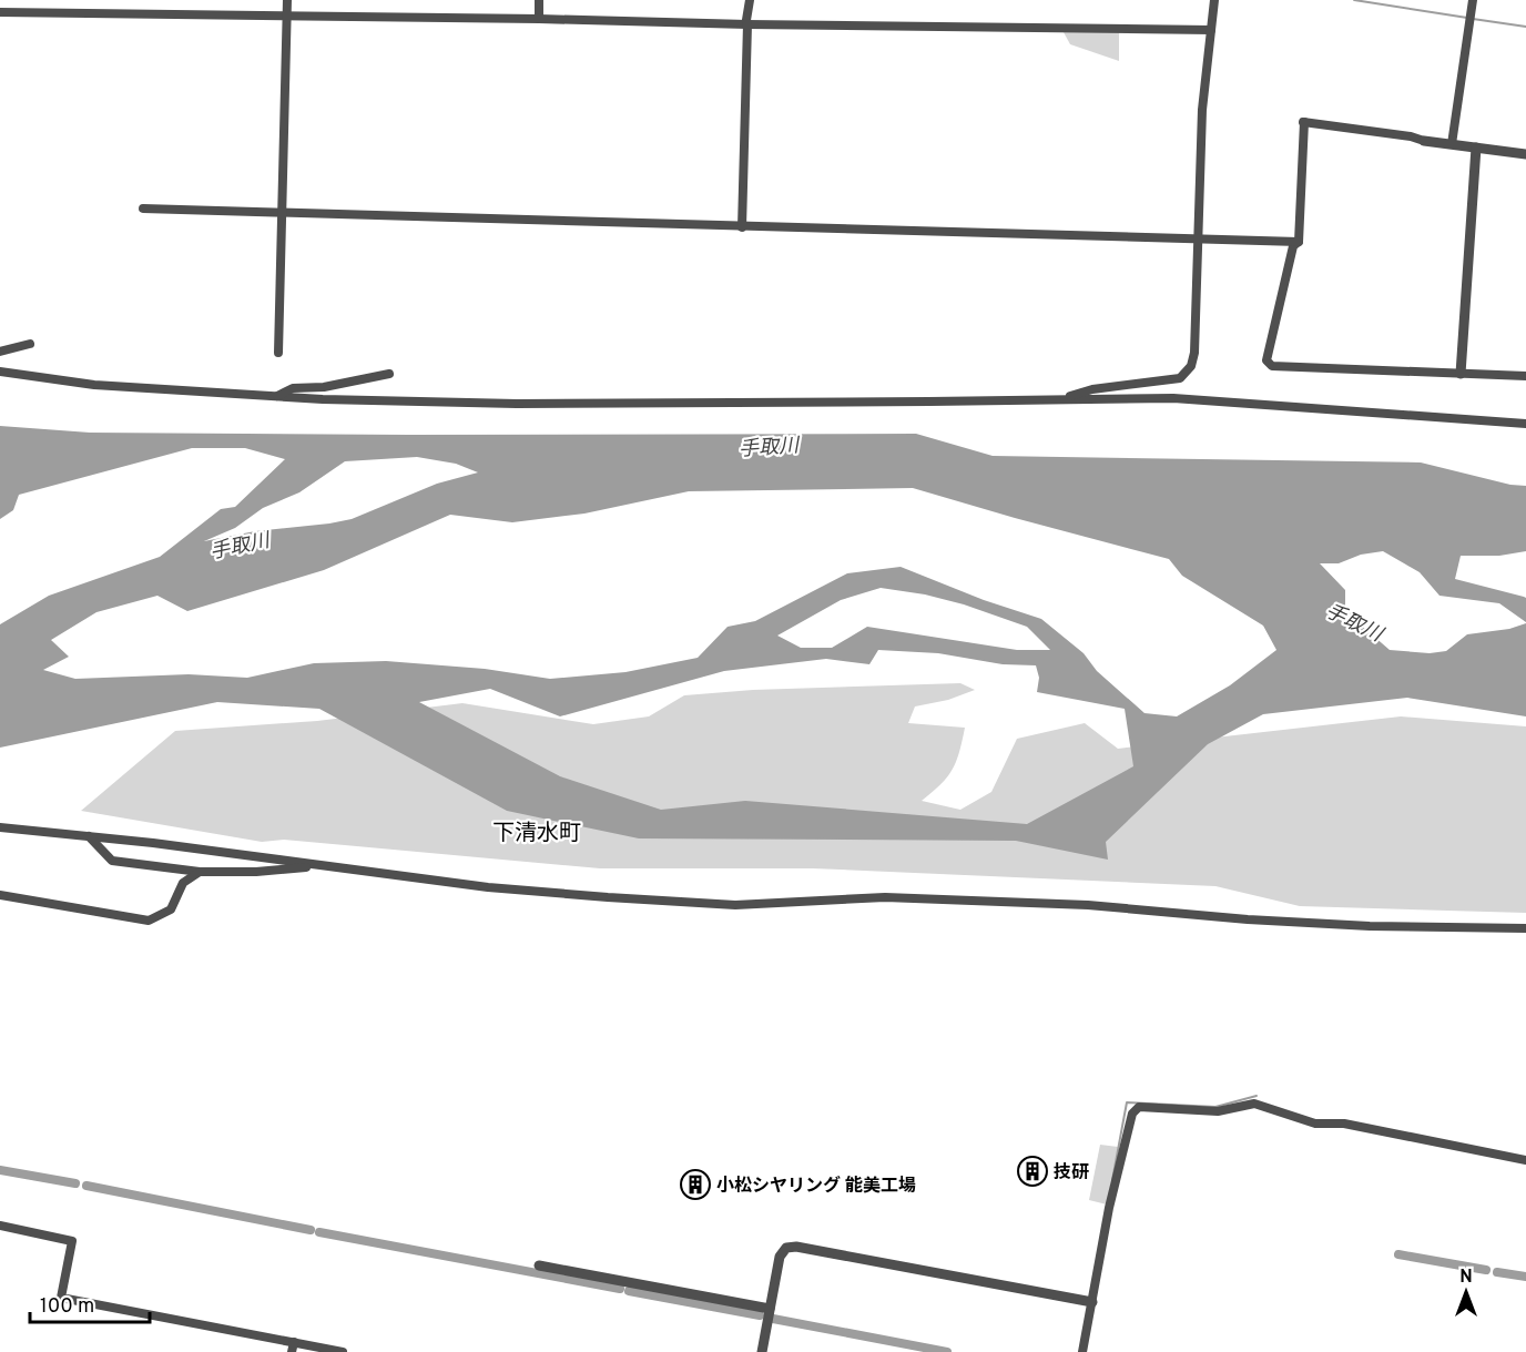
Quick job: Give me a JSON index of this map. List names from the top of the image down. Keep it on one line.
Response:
{"districts":["下清水町"],"water":["手取川"],"places":{"building":["技研","小松シヤリング 能美工場"]},"scale_bar":"100 m","north":"top"}
